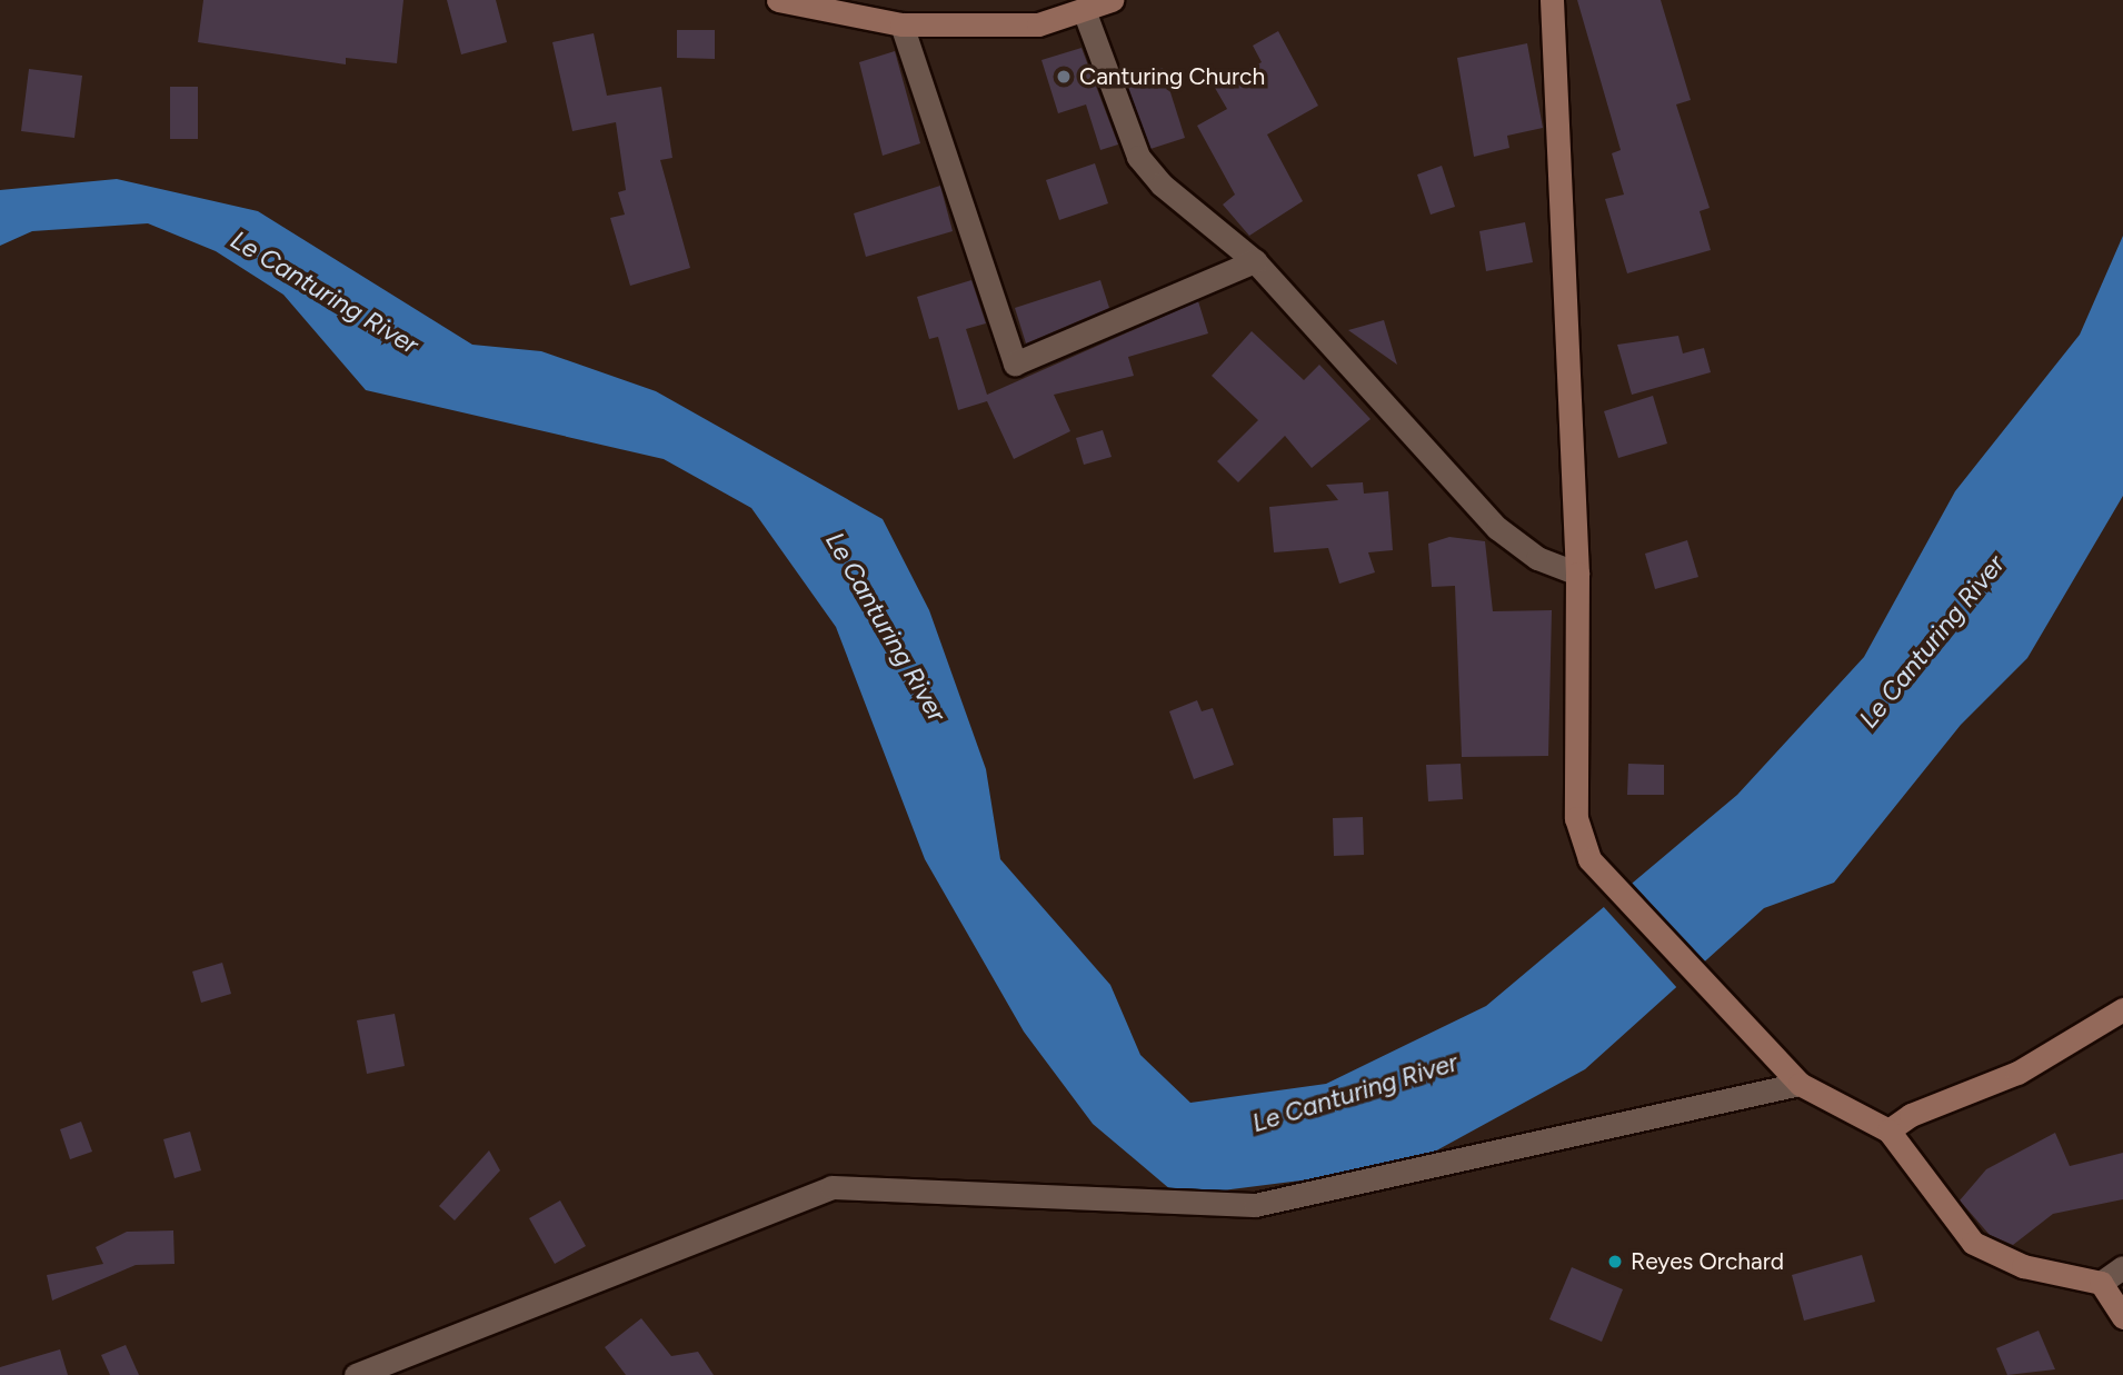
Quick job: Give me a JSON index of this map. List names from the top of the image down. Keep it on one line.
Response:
{"water":["Le Canturing River"],"places":["Canturing Church","Reyes Orchard"]}
